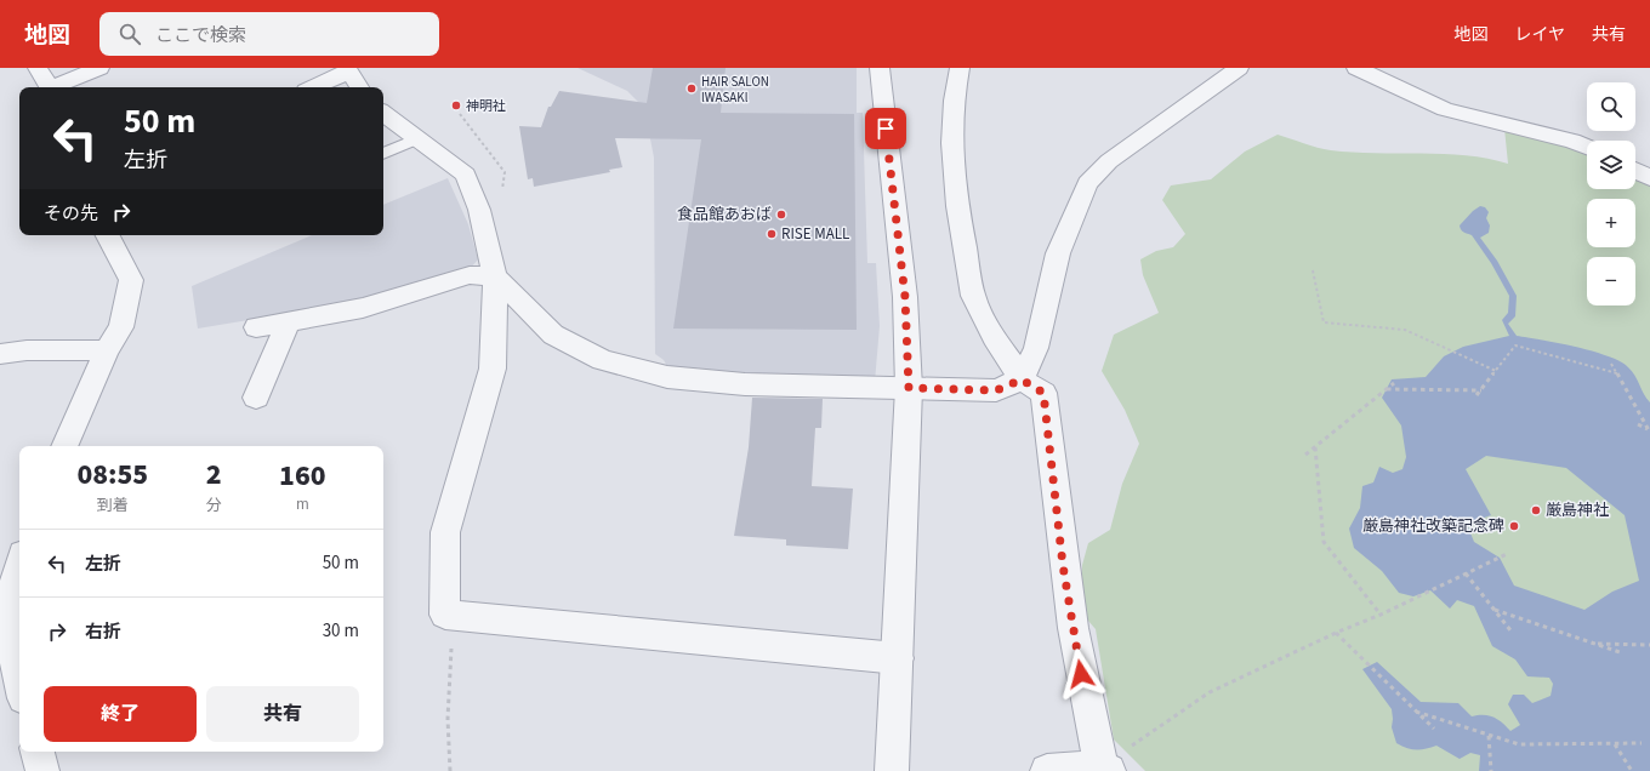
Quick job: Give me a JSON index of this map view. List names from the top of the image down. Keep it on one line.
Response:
{"places":["HAIR SALON lWASAKl","神明社","食品館あおば","RISE MALL","厳島神社","厳島神社改築記念碑"],"page":{"header":"地図","search":"ここで検索","nav":["地図","レイヤ","共有"],"map_buttons":["+","−"],"turn":["50 m","左折"],"then":"その先","eta":["08:55","到着","2","分","160","m"],"list":[{"name":"左折","value":"50 m"},{"name":"右折","value":"30 m"}],"buttons":["終了","共有"]}}
